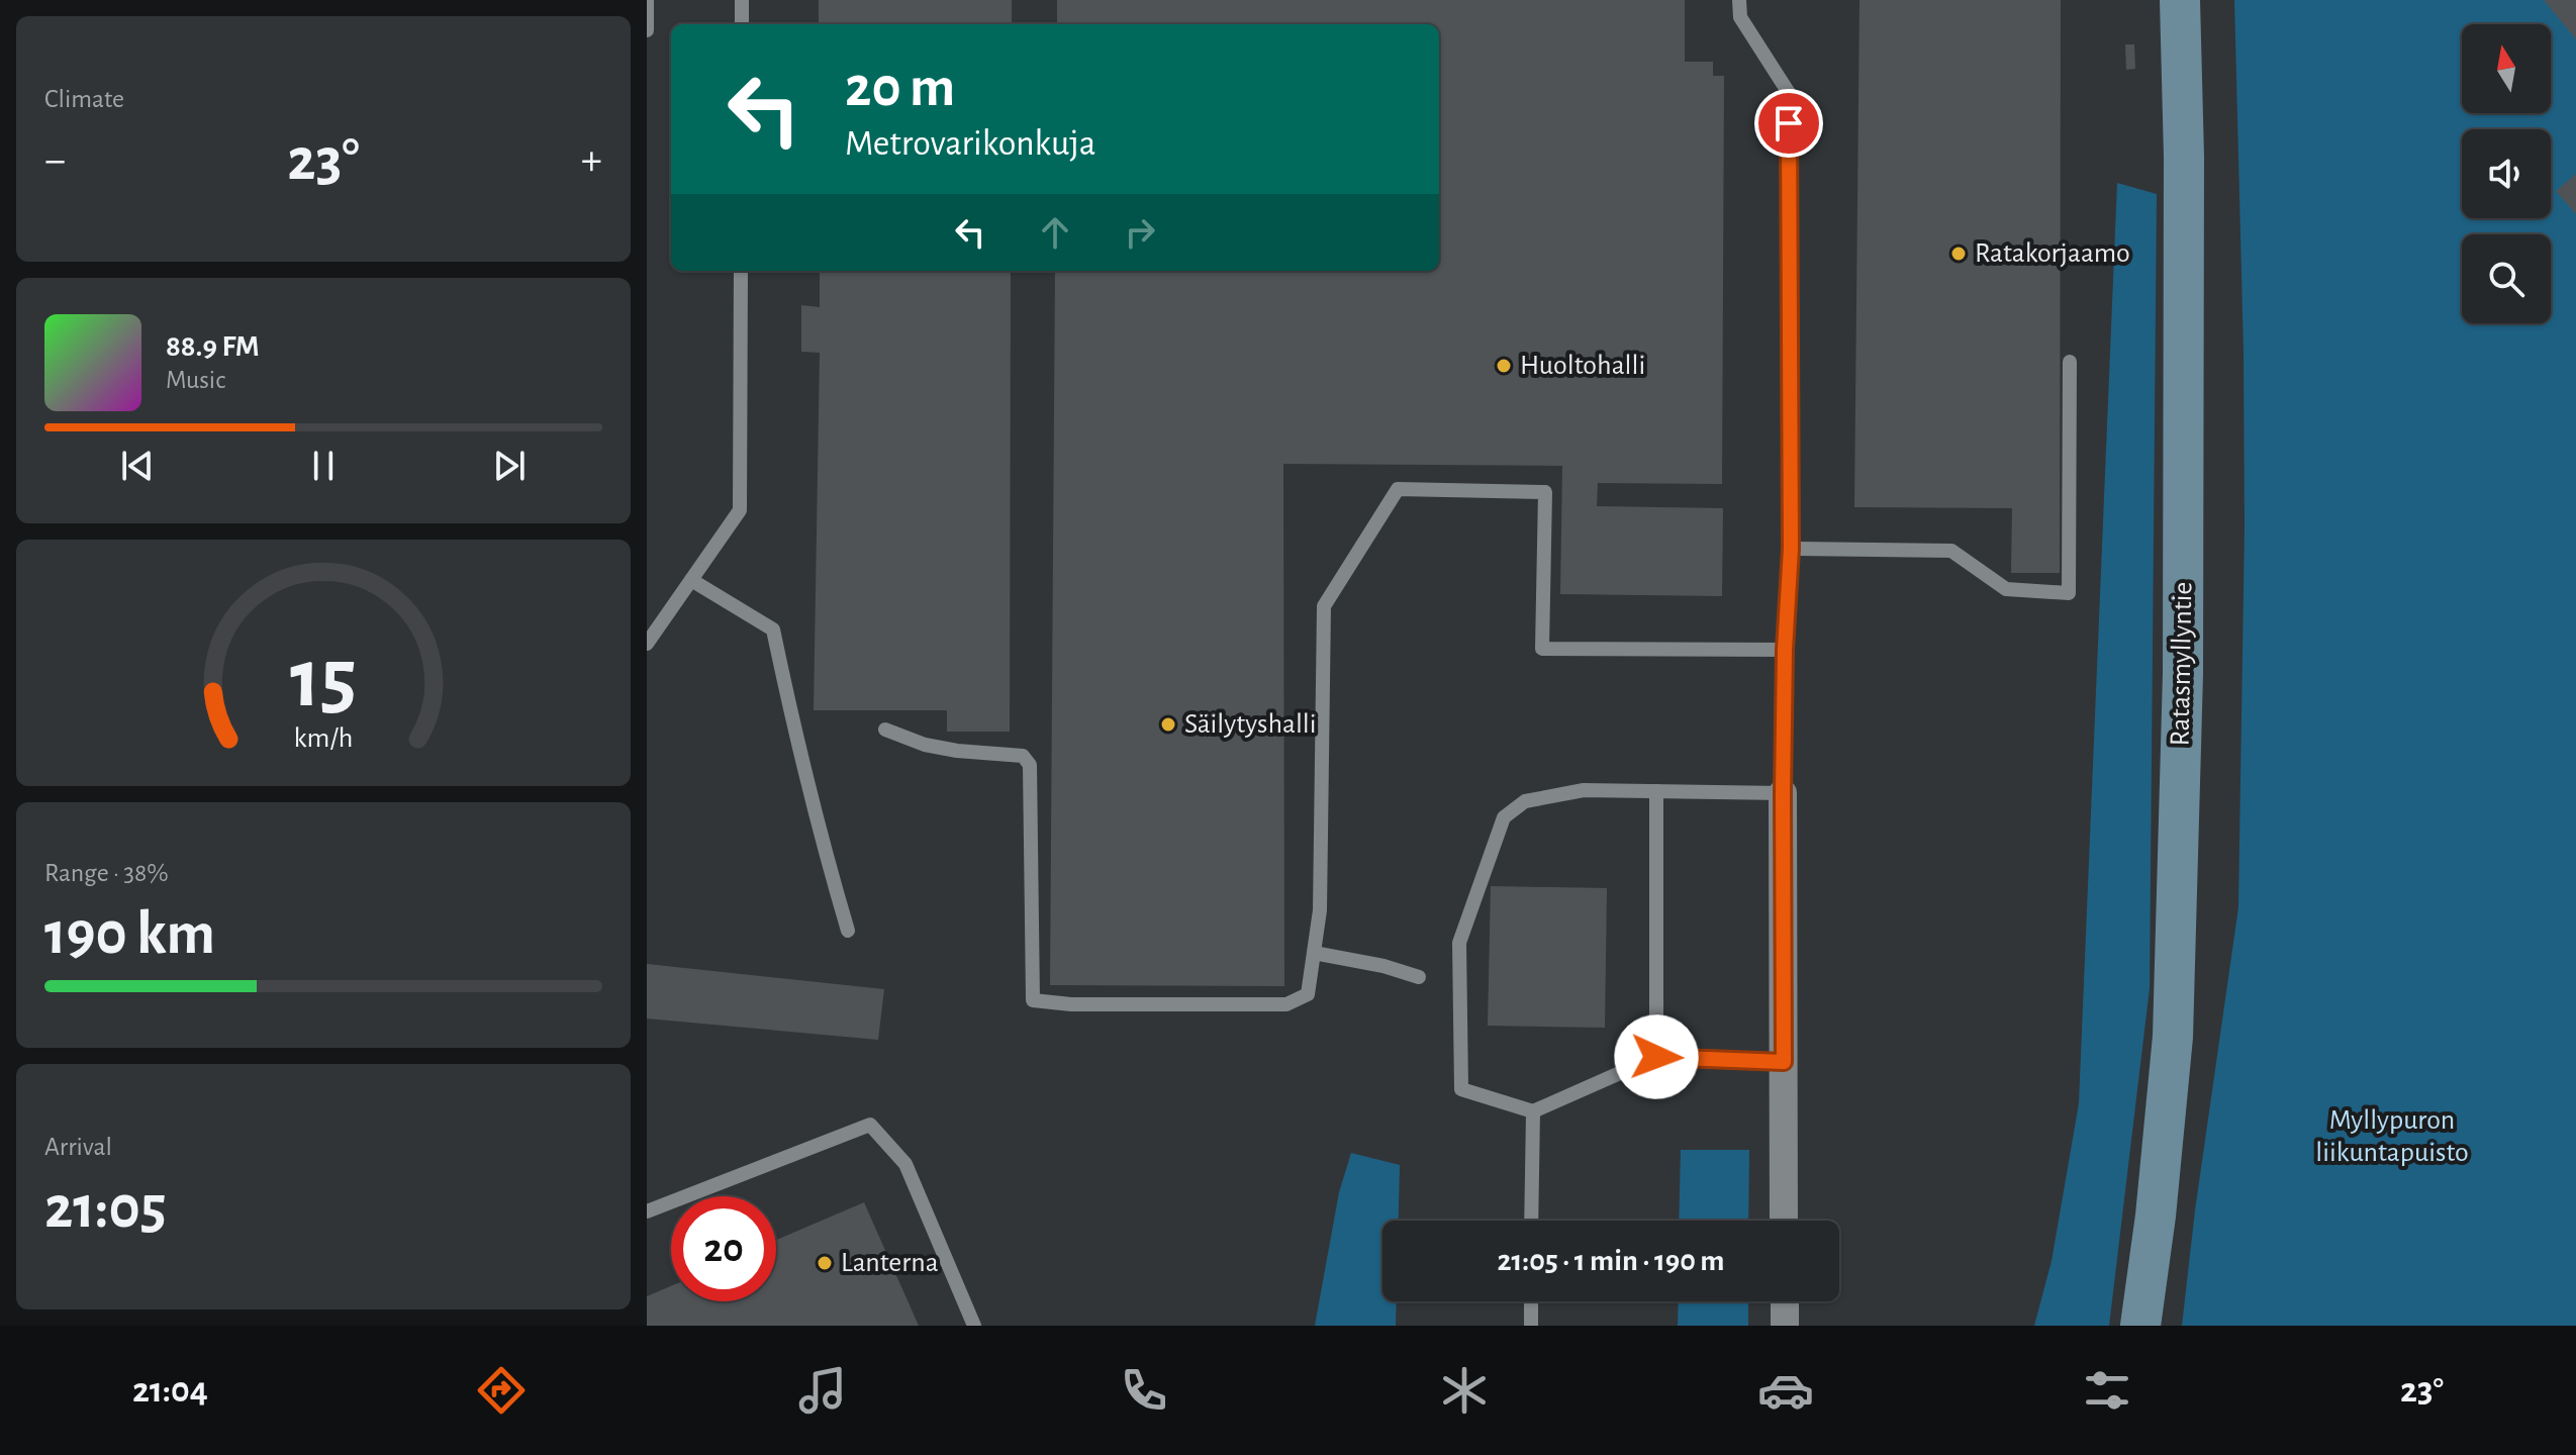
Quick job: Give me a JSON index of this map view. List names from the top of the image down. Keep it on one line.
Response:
{"streets":{"street":["Ratasmyllyntie"]},"parks":["Myllypuron liikuntapuisto"],"places":["Ratakorjaamo","Huoltohalli","Säilytyshalli","Lanterna"],"north":"top","page":{"tile":["Climate",["Range · 38%","190 km"],["Arrival","21:05"]],"turn":["20 m","Metrovarikonkuja"],"heat":["−","23°","+"],"song":["88.9 FM","Music"],"limit":"20","trip":"21:05 · 1 min · 190 m","tabs":["21:04","23°"],"gauge":["15","km/h"]}}
